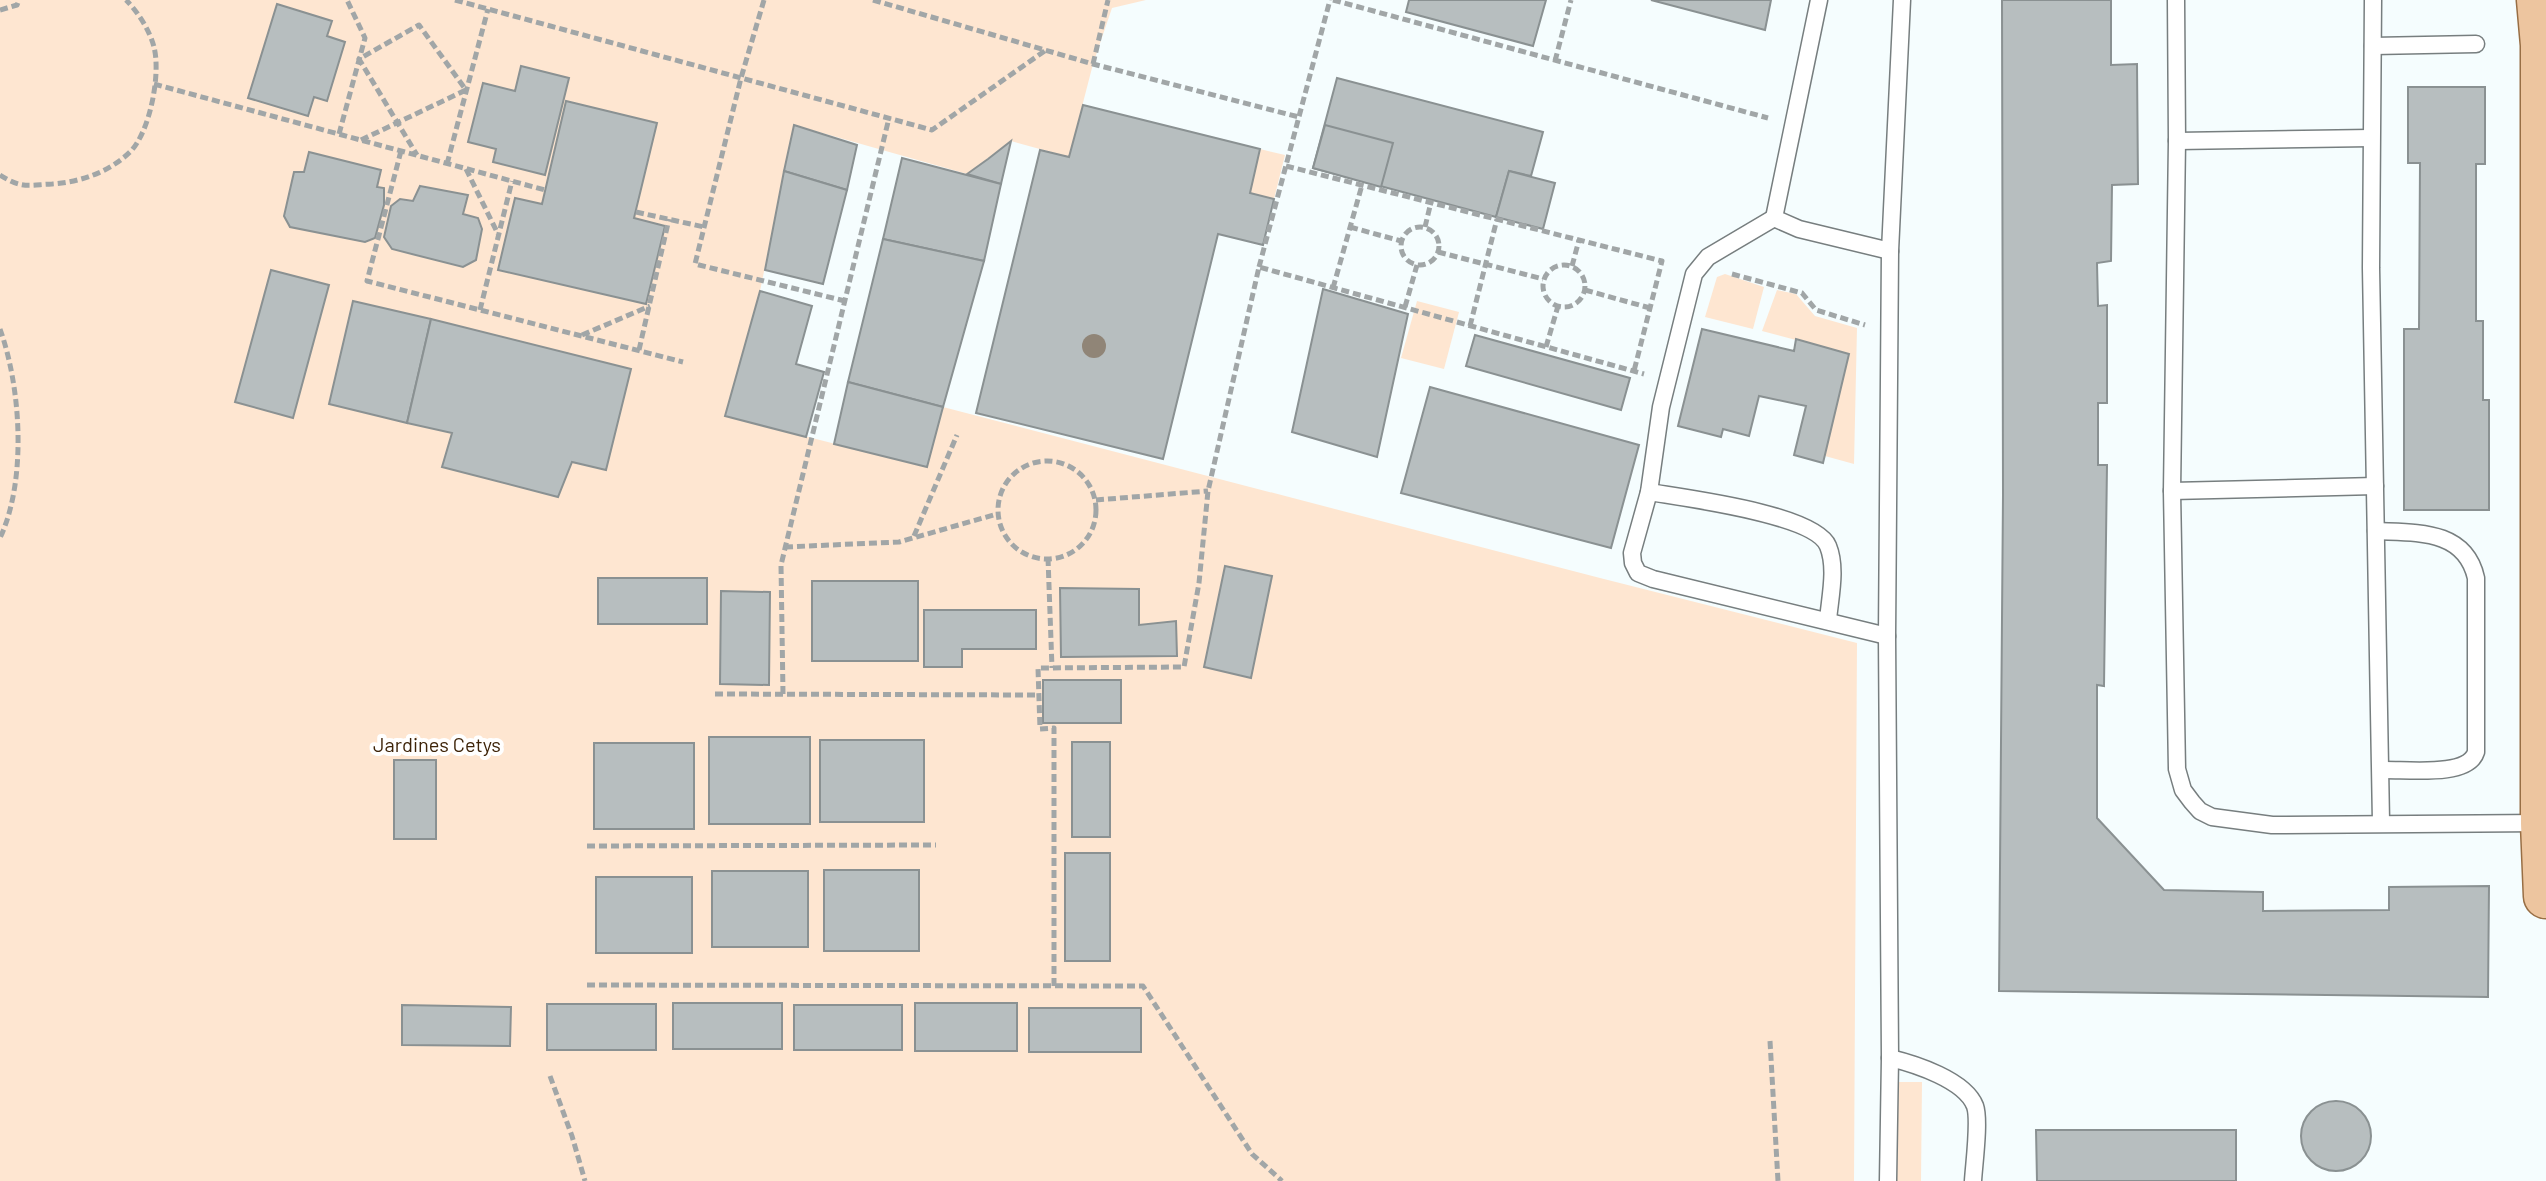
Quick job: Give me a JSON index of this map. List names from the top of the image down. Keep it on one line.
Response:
{"parks":["Jardines Cetys"]}
